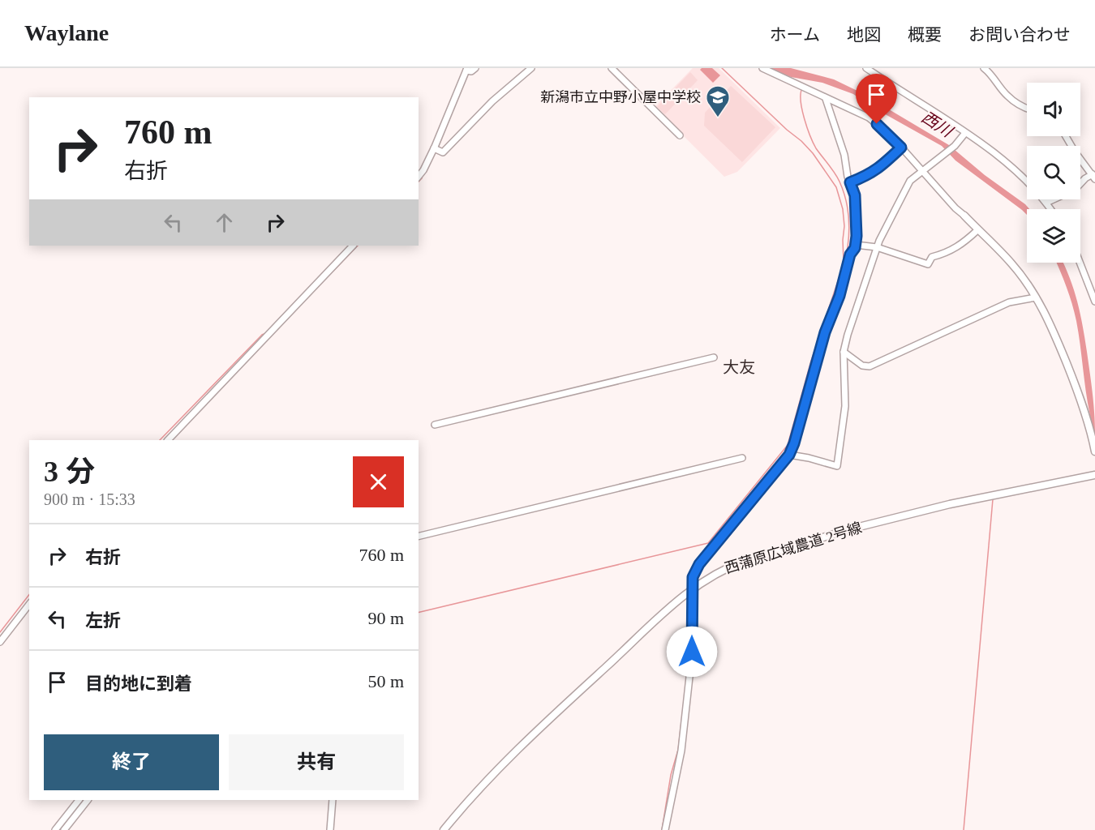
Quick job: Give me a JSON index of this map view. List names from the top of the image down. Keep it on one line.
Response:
{"streets":{"street":["西蒲原広域農道 2号線"]},"districts":["大友"],"water":["西川"],"places":{"school or university":["新潟市立中野小屋中学校"]},"page":{"header":"Waylane","nav":["ホーム","地図","概要","お問い合わせ"],"turn":["760 m","右折"],"heading":["3 分","900 m · 15:33"],"list":[{"name":"右折","value":"760 m"},{"name":"左折","value":"90 m"},{"name":"目的地に到着","value":"50 m"}],"buttons":["終了","共有"]}}
